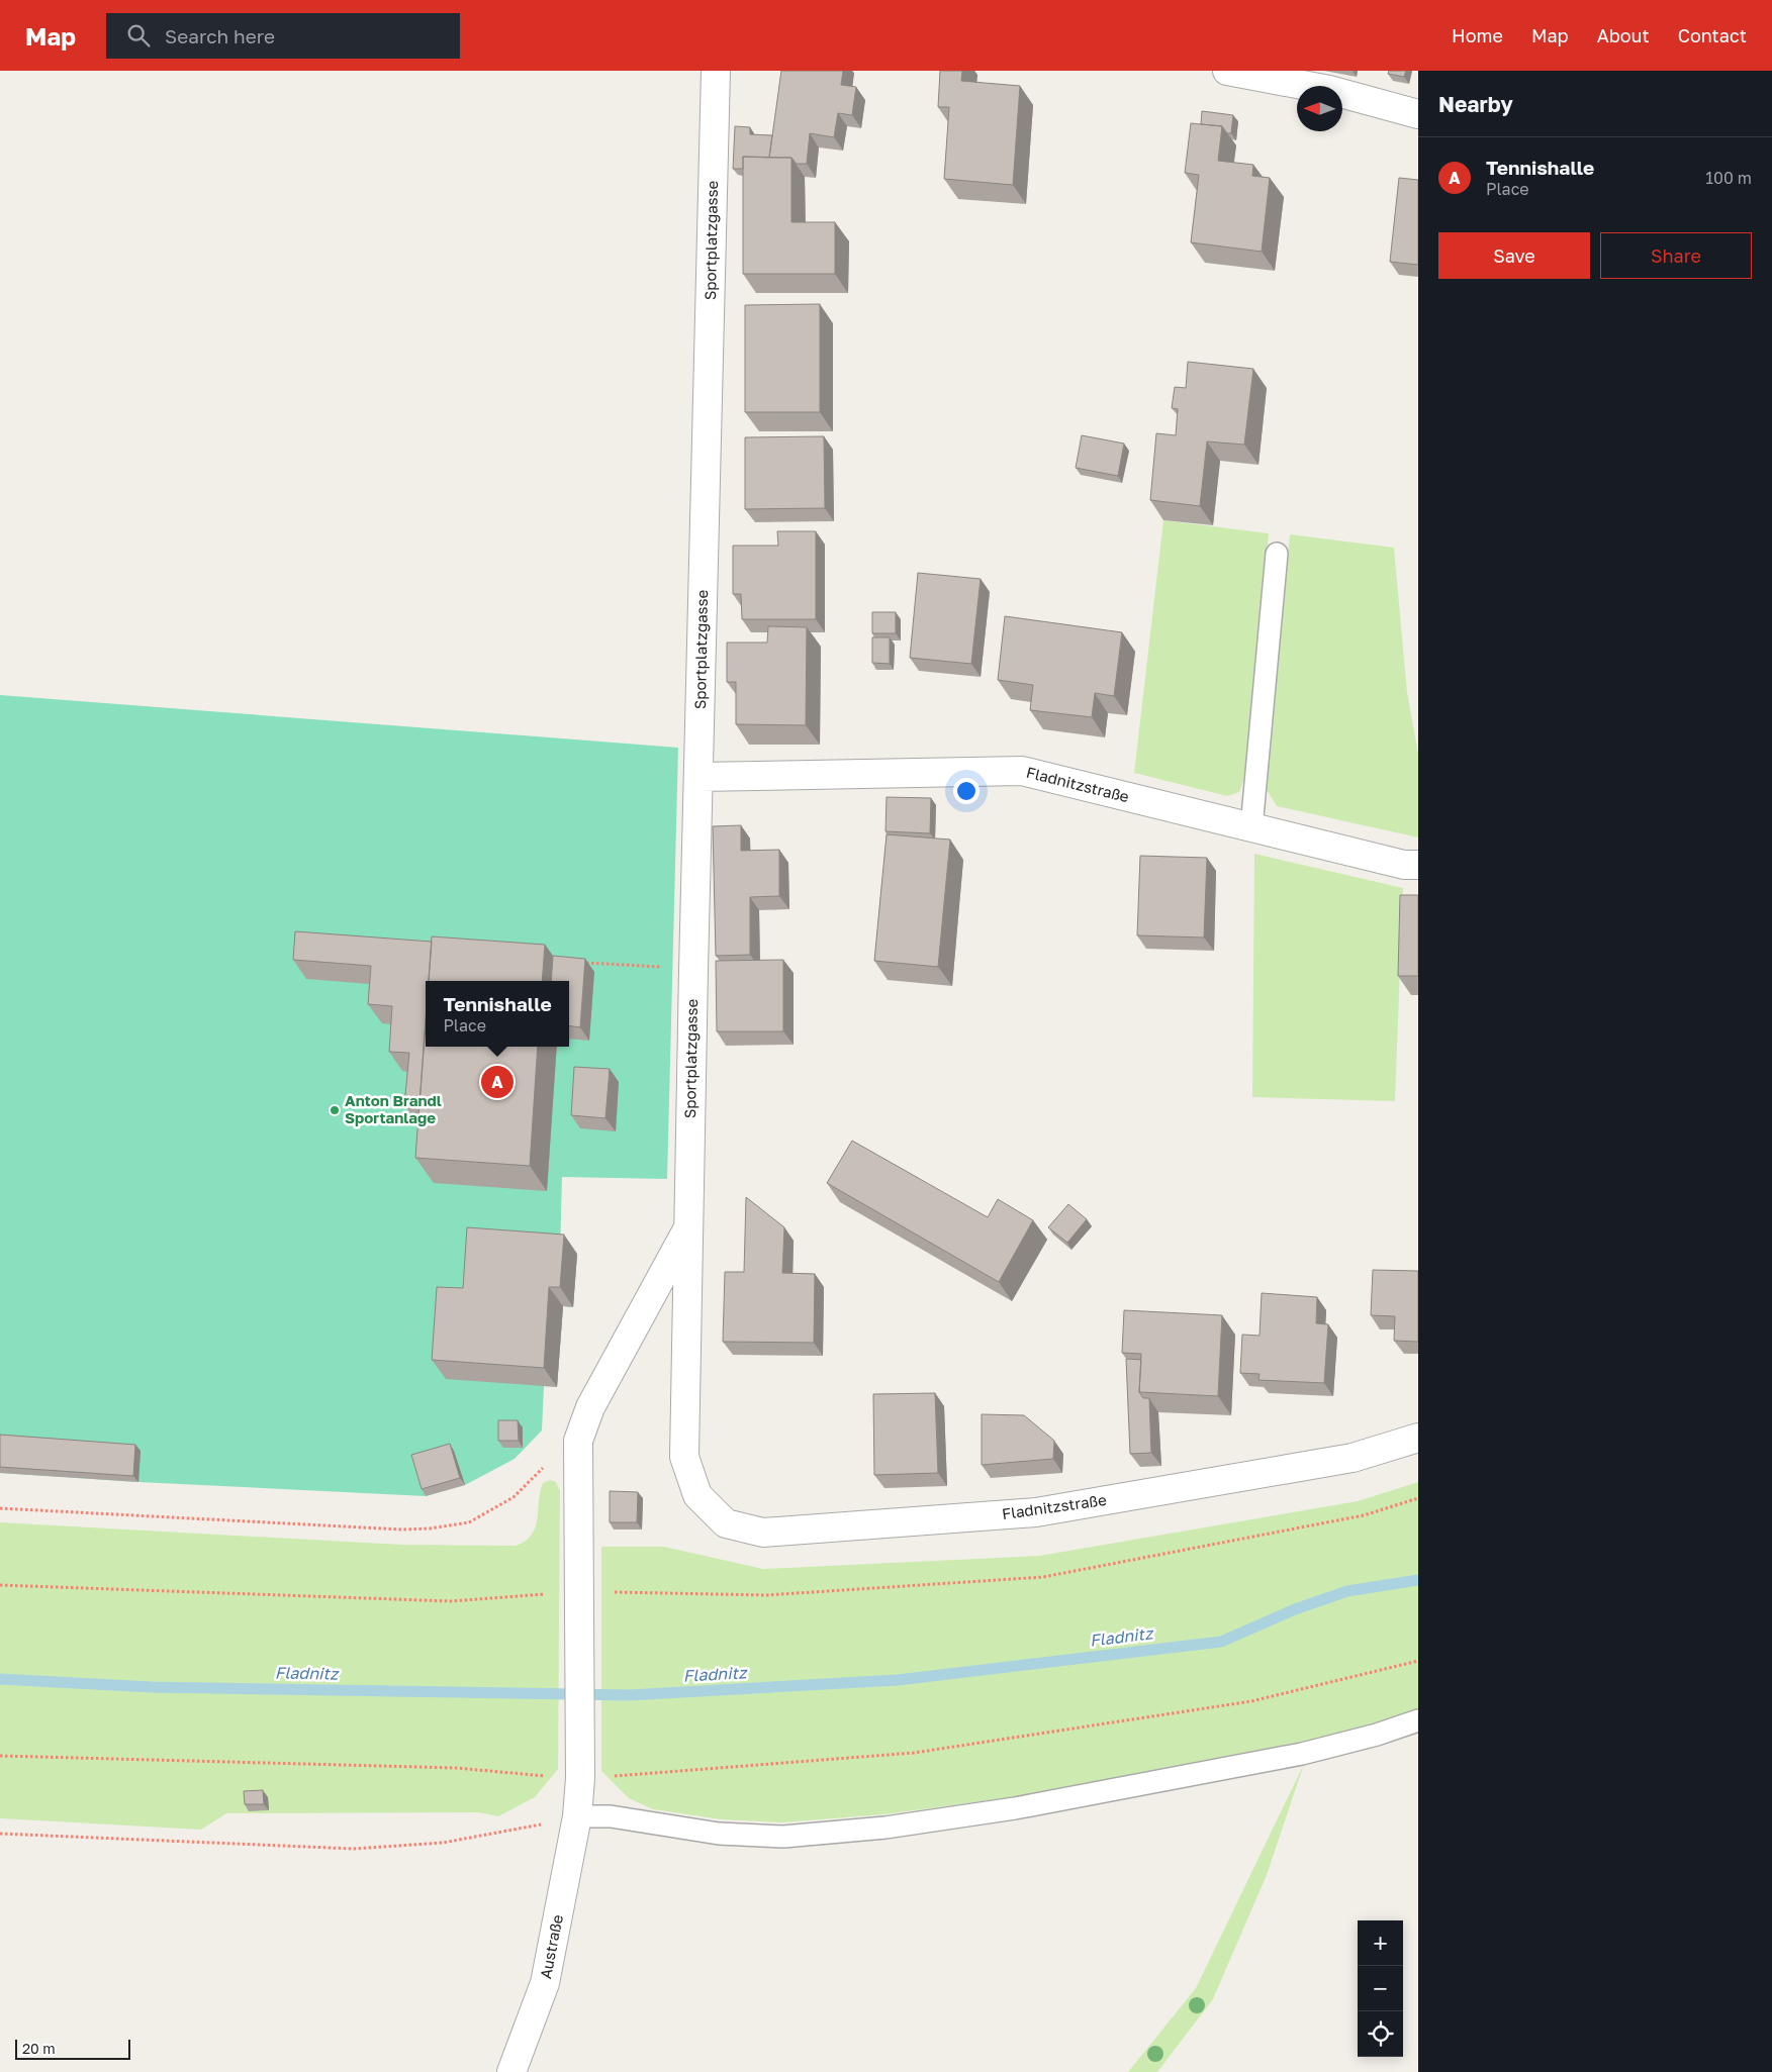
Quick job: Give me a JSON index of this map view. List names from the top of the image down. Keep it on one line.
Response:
{"streets":{"street":["Sportplatzgasse","Fladnitzstraße","Austraße"]},"crossings":[["Sportplatzgasse","Fladnitzstraße"],["Sportplatzgasse","Austraße"]],"water":["Fladnitz"],"places":["Anton Brandl Sportanlage"],"scale_bar":"20 m","north":"left","page":{"header":"Map","search":"Search here","nav":["Home","Map","About","Contact"],"heading":"Nearby","list":[{"mark":"A","name":"Tennishalle","note":"Place","value":"100 m"}],"buttons":["Save","Share"],"popup":["Tennishalle","Place"],"pins":"A","map_buttons":["+","−"],"scale":"20 m"}}
